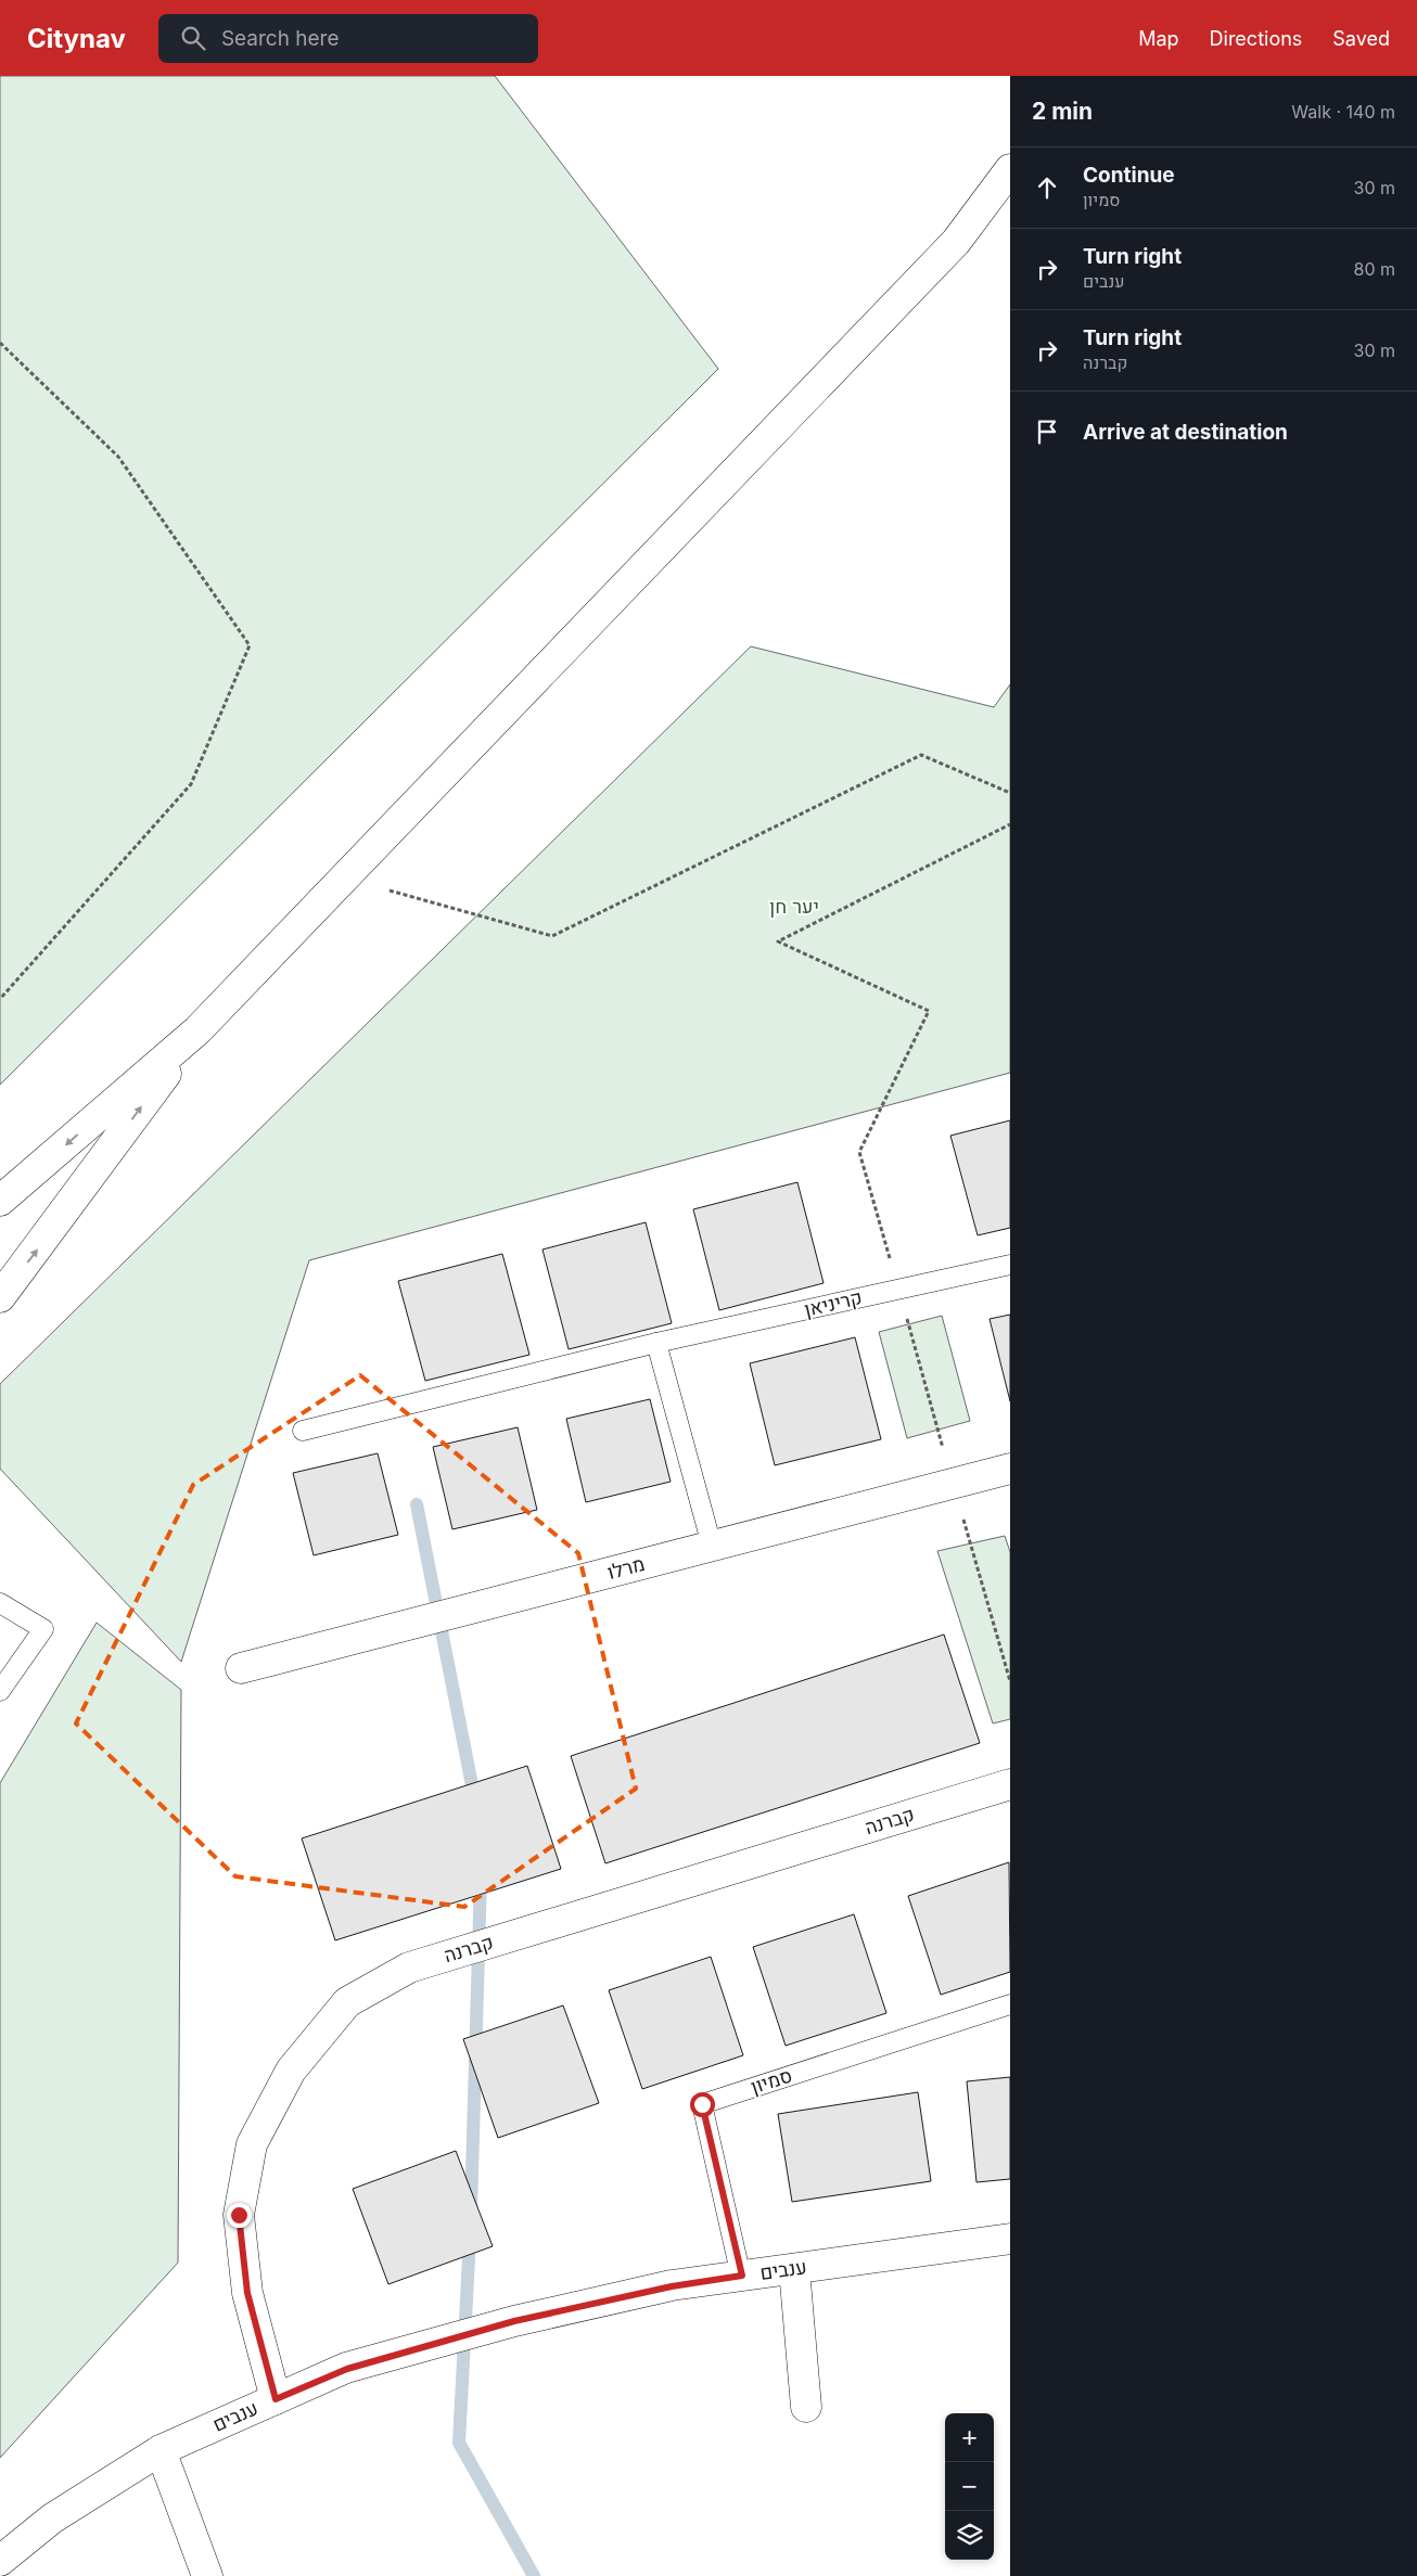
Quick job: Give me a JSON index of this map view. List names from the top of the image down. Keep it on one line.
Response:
{"streets":{"street":["מרלו","קברנה","ענבים"],"lane":["קריניאן","סמיון"]},"crossings":[["קברנה","ענבים"],["סמיון","ענבים"]],"parks":["יער חן"],"page":{"header":"Citynav","search":"Search here","nav":["Map","Directions","Saved"],"heading":["2 min","Walk · 140 m"],"list":[["Continue","סמיון","30 m"],["Turn right","ענבים","80 m"],["Turn right","קברנה","30 m"],"Arrive at destination"],"map_buttons":["+","−"]}}
